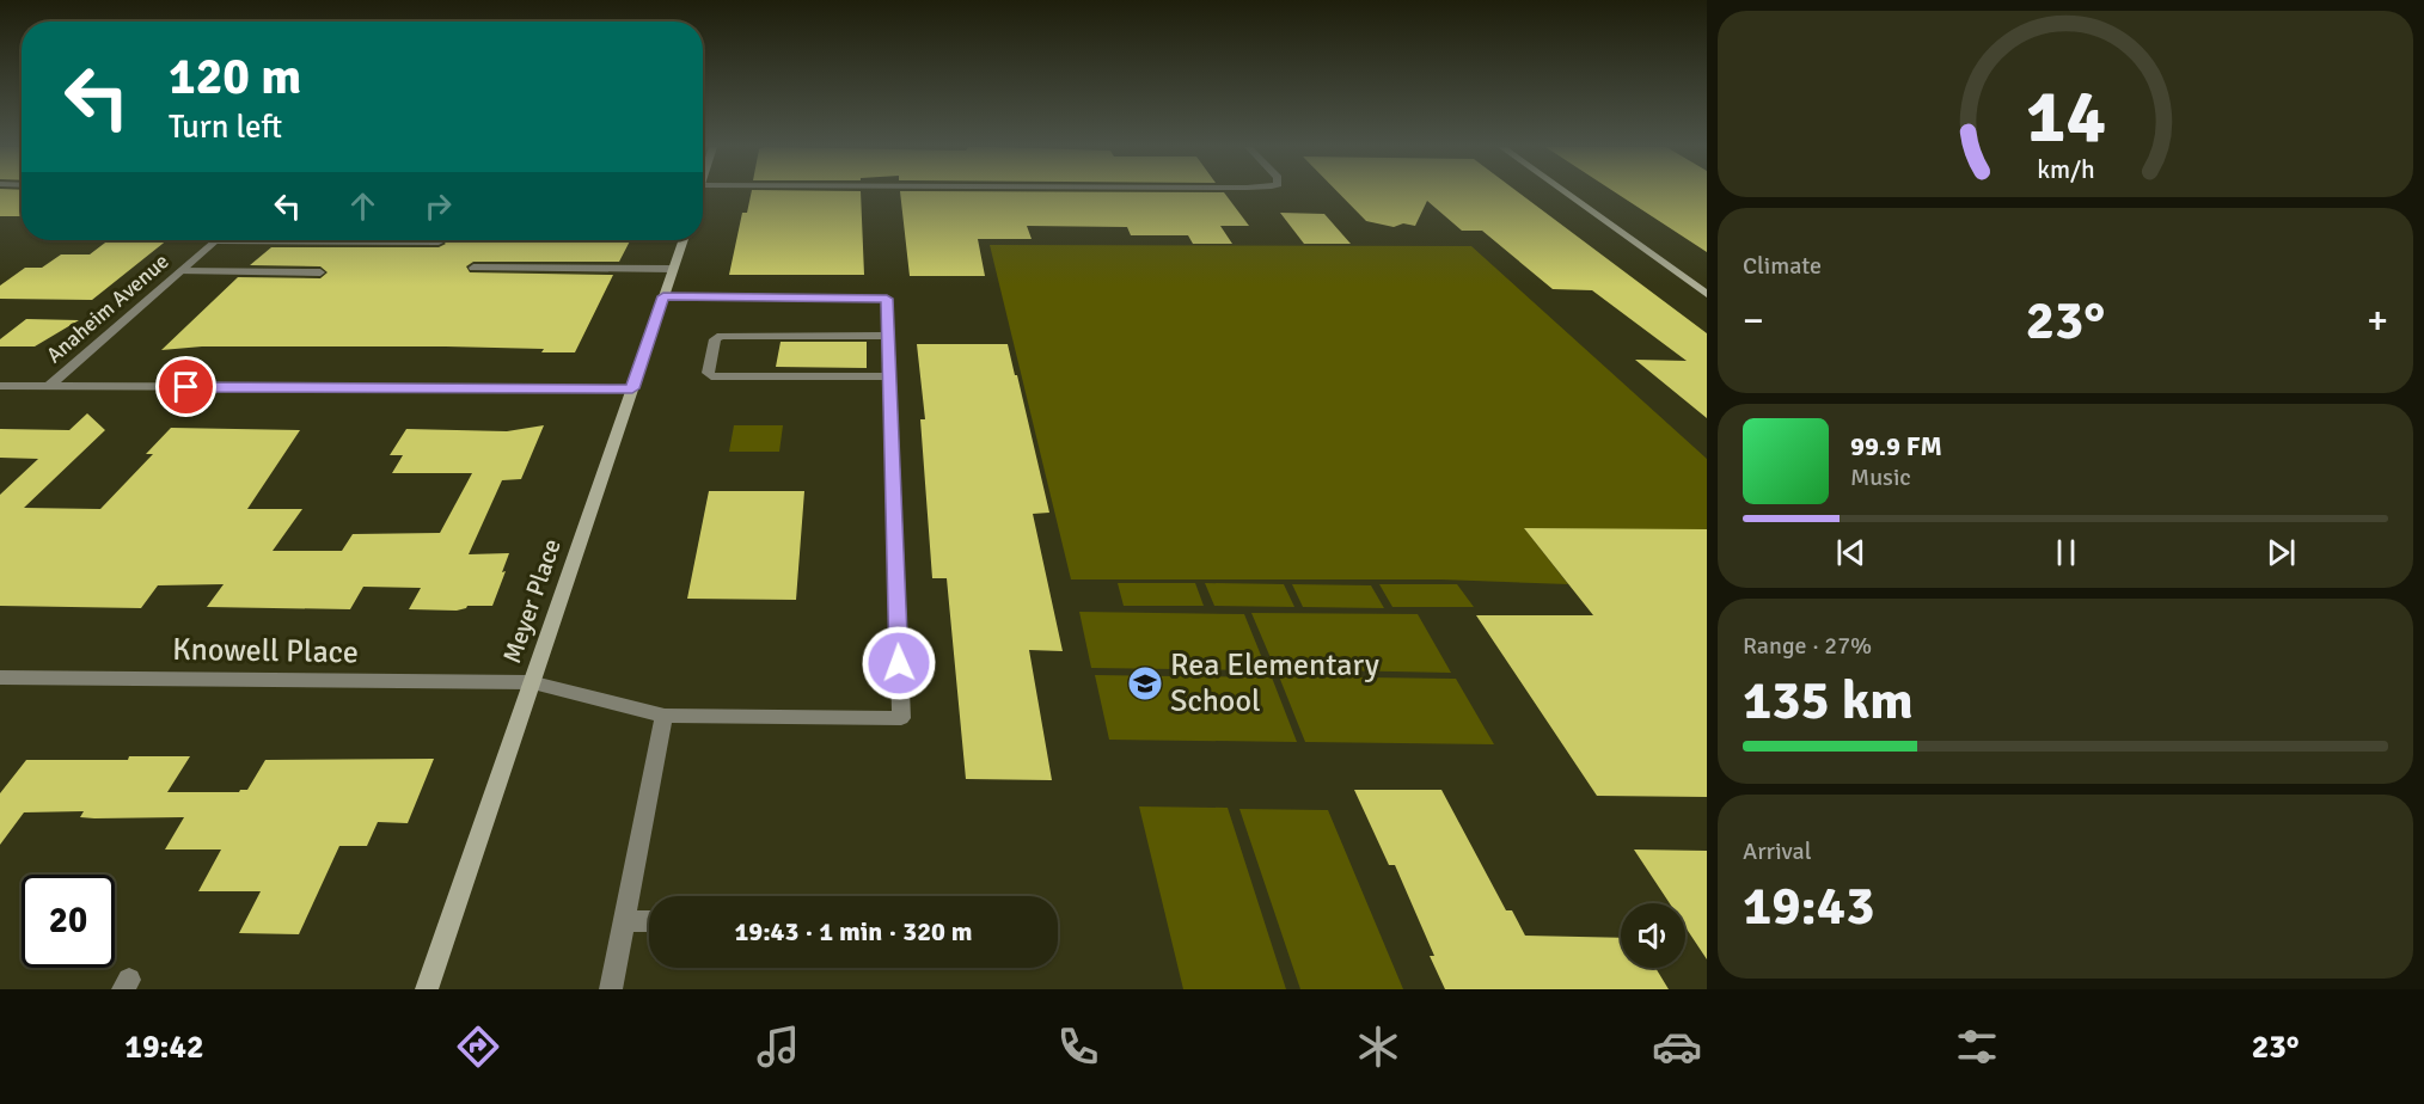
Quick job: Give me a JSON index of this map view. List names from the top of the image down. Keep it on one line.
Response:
{"streets":{"street":["Anaheim Avenue","Meyer Place","Knowell Place"]},"crossings":[["Meyer Place","Knowell Place"]],"places":{"school or university":["Rea Elementary School"]},"page":{"turn":["120 m","Turn left"],"tile":["Climate",["Range · 27%","135 km"],["Arrival","19:43"]],"heat":["−","23°","+"],"song":["99.9 FM","Music"],"limit":"20","trip":"19:43 · 1 min · 320 m","tabs":["19:42","23°"],"gauge":["14","km/h"]}}
